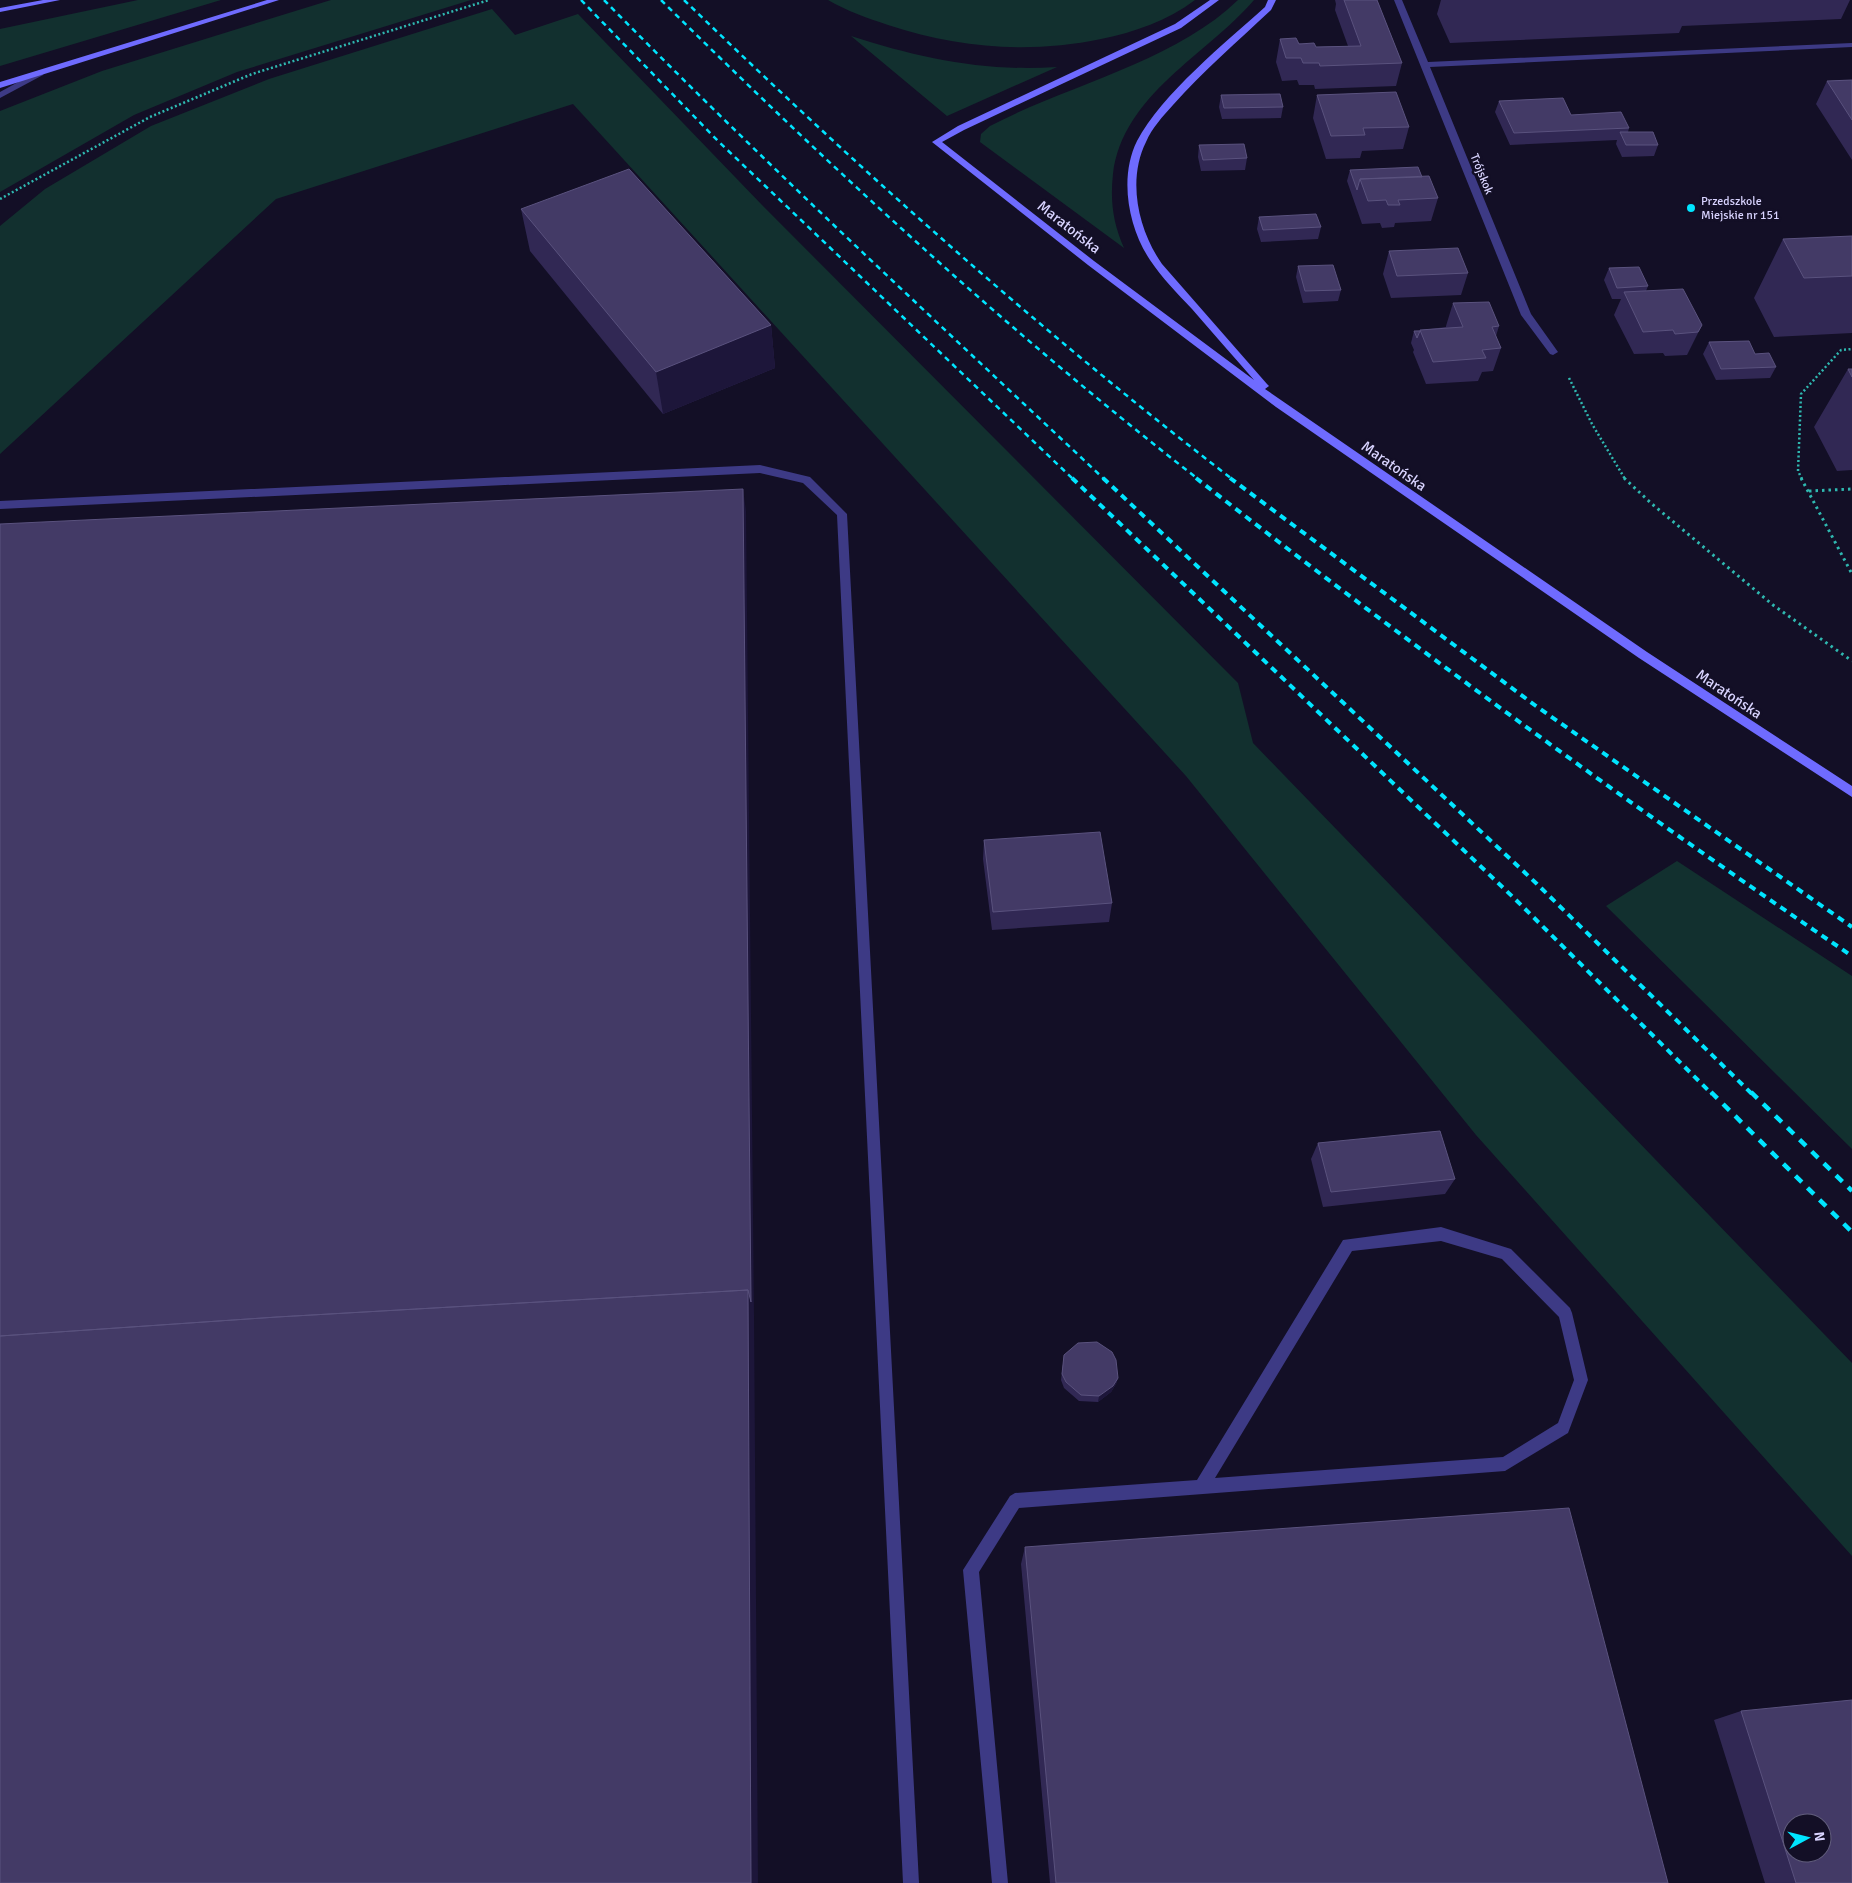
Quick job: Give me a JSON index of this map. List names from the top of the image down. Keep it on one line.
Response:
{"streets":{"main road":["Maratońska"],"street":["Trójskok"]},"places":["Przedszkole Miejskie nr 151"],"north":"right"}
